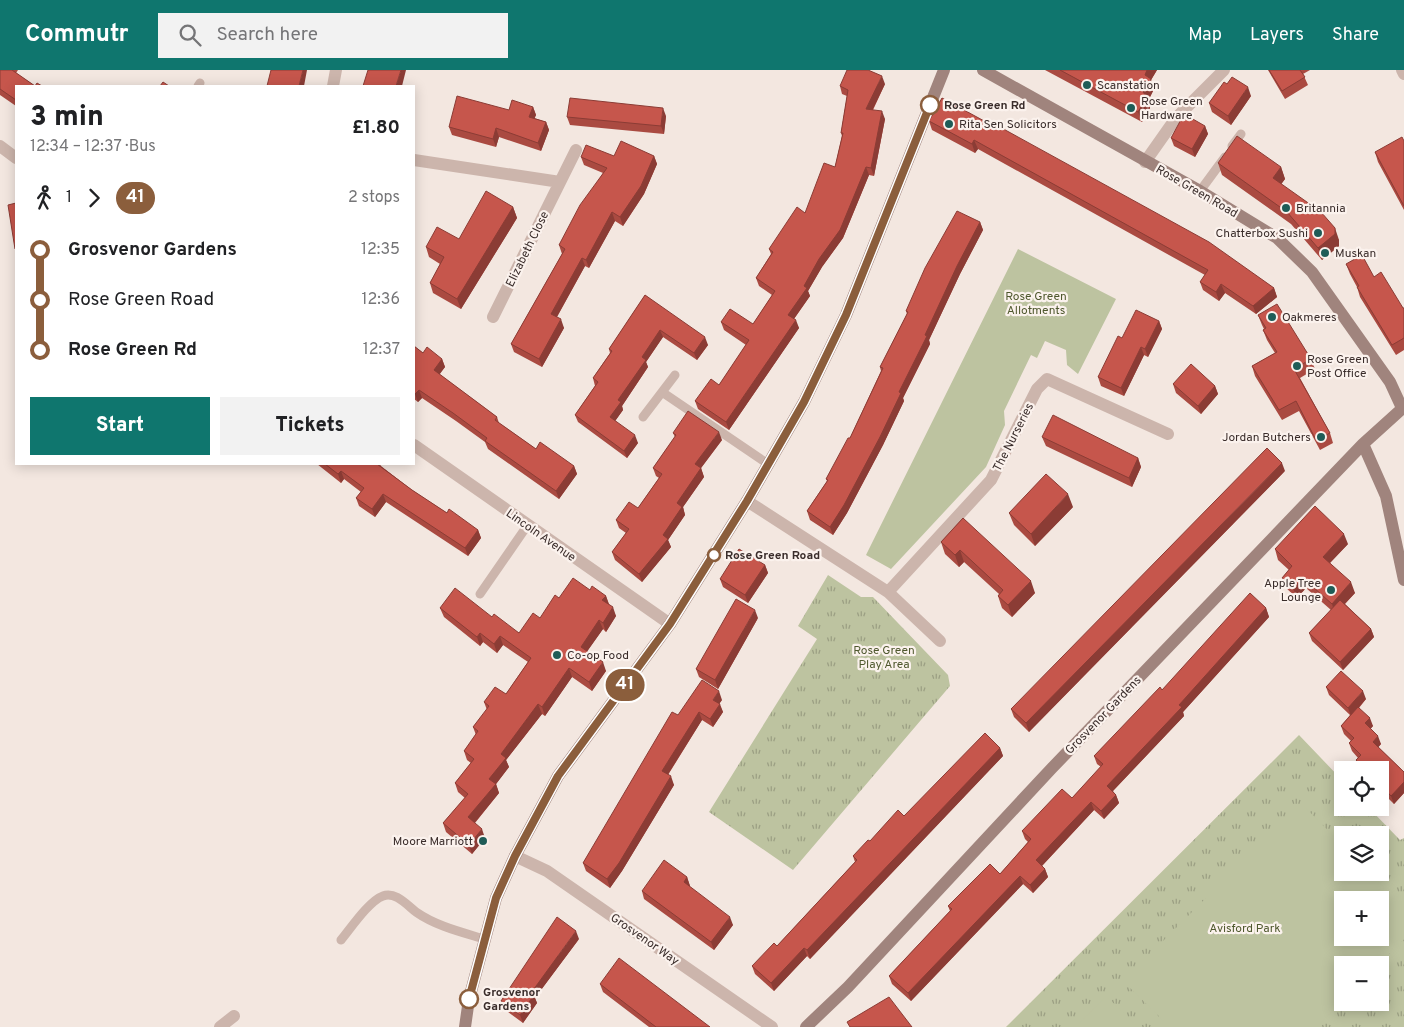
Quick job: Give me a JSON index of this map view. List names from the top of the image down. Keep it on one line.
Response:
{"streets":{"street":["Rose Green Road","Elizabeth Close","The Nurseries","Lincoln Avenue","Grosvenor Gardens","Grosvenor Way"]},"crossings":[["Rose Green Road","Grosvenor Gardens"]],"parks":["Rose Green Allotments","Rose Green Play Area","Avisford Park"],"places":["Scanstation","Rose Green Rd","Rose Green Hardware","Rita Sen Solicitors","Britannia","Chatterbox Sushi","Muskan","Oakmeres","Rose Green Post Office","Jordan Butchers","Rose Green Road","Apple Tree Lounge","Co-op Food","Moore Marriott","Grosvenor Gardens"],"lines":["bus line 41"],"page":{"header":"Commutr","search":"Search here","nav":["Map","Layers","Share"],"on_map":"41","heading":["3 min","12:34 – 12:37 · Bus","£1.80"],"legs":["1","41","2 stops"],"list":[{"name":"Grosvenor Gardens","value":"12:35"},{"name":"Rose Green Road","value":"12:36"},{"name":"Rose Green Rd","value":"12:37"}],"buttons":["Start","Tickets"],"map_buttons":["+","−"]}}
